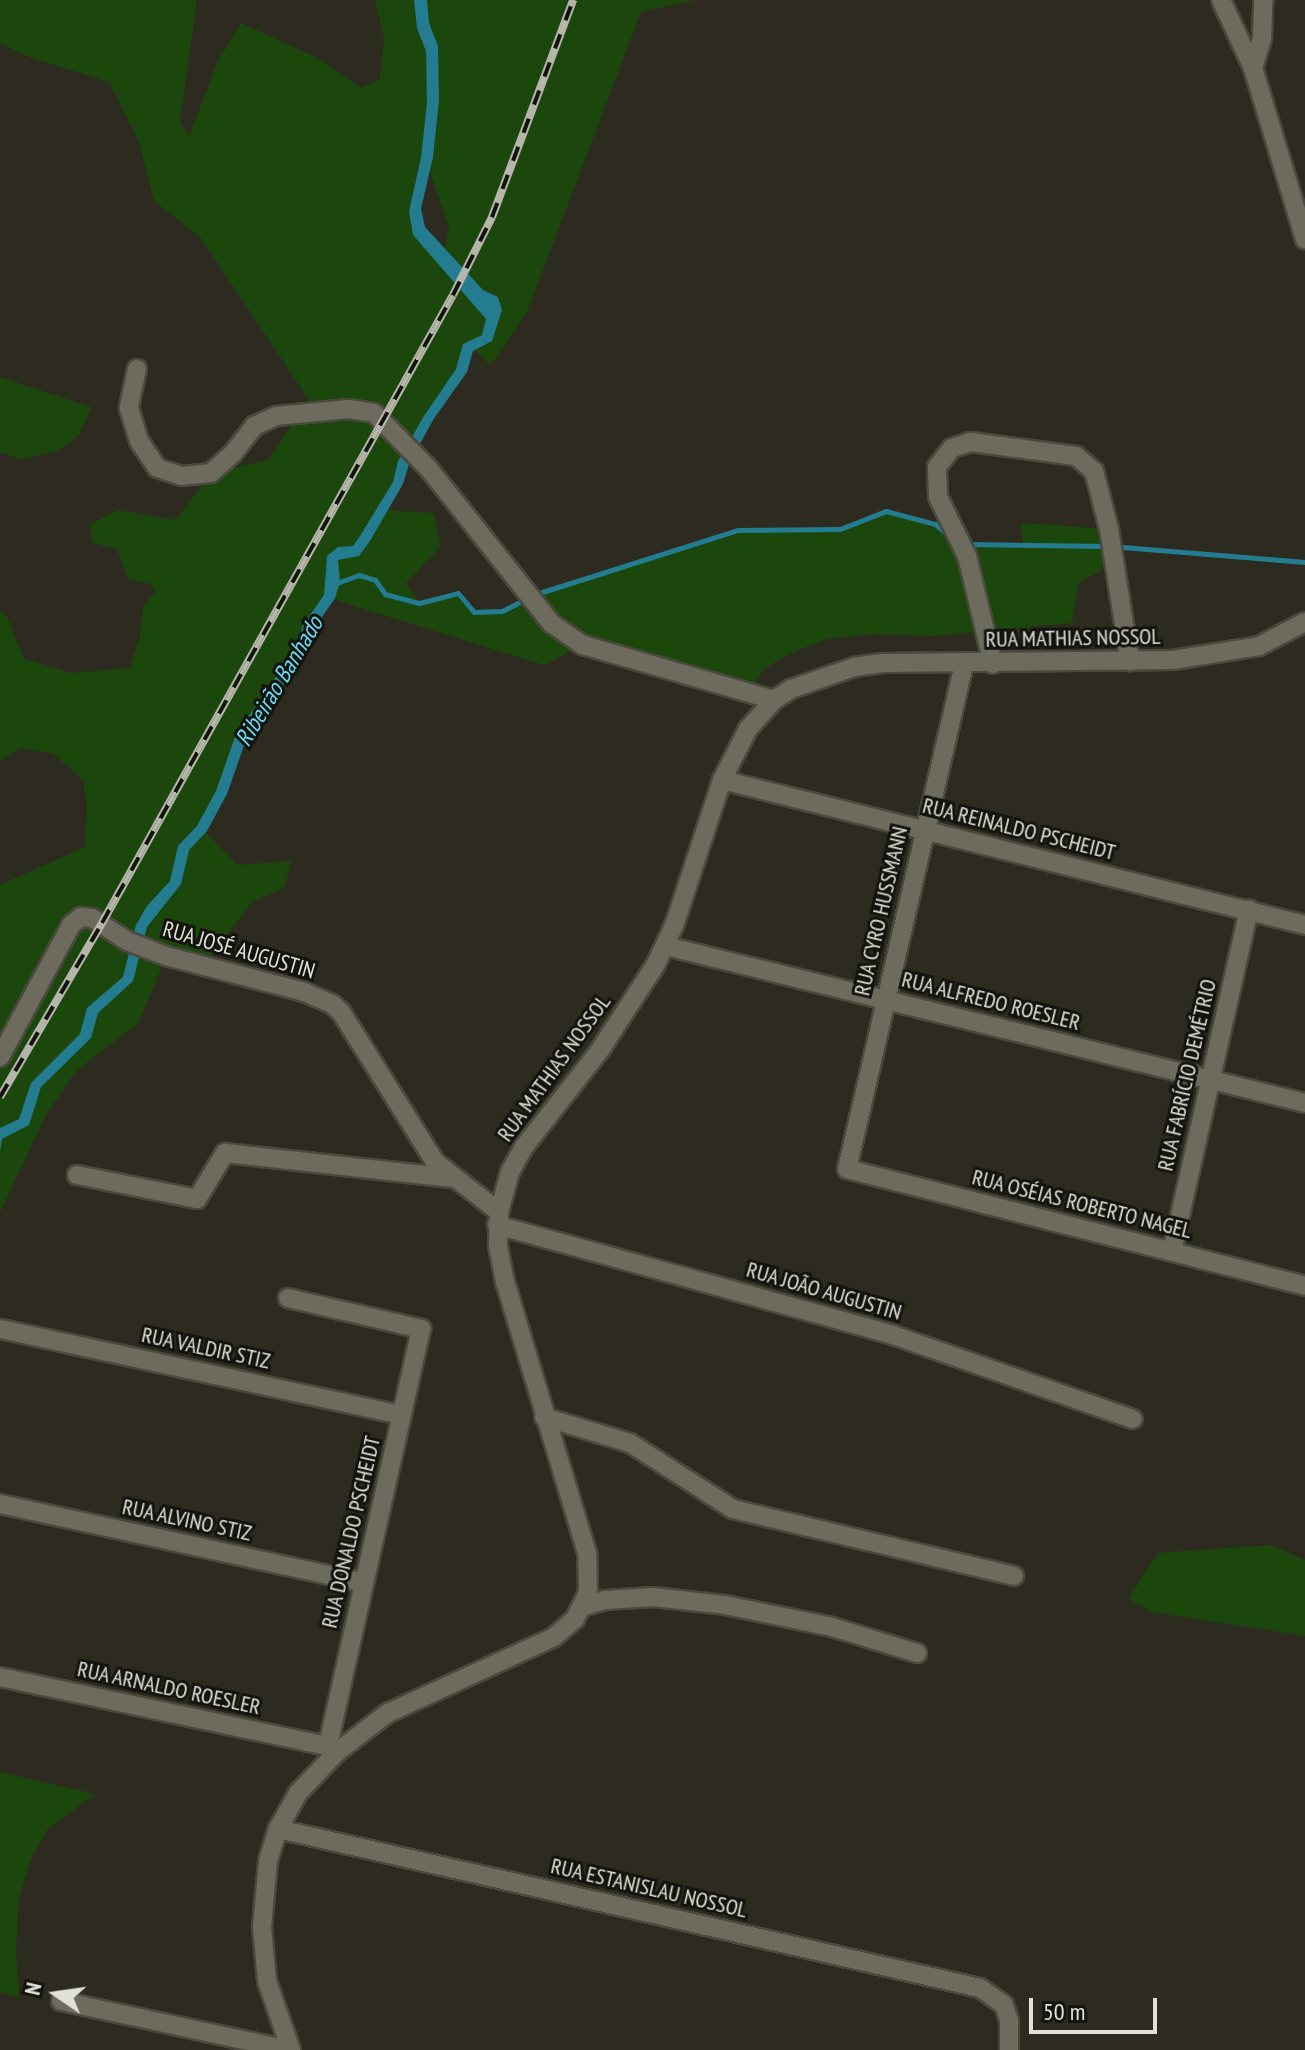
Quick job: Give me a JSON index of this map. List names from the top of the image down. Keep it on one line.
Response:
{"streets":{"street":["RUA MATHIAS NOSSOL","RUA REINALDO PSCHEIDT","RUA CYRO HUSSMANN","RUA JOSÉ AUGUSTIN","RUA ALFREDO ROESLER","RUA FABRÍCIO DEMÉTRIO","RUA OSÉIAS ROBERTO NAGEL","RUA JOÃO AUGUSTIN","RUA VALDIR STIZ","RUA ALVINO STIZ","RUA DONALDO PSCHEIDT","RUA ARNALDO ROESLER","RUA ESTANISLAU NOSSOL"]},"crossings":[["RUA MATHIAS NOSSOL","RUA REINALDO PSCHEIDT"],["RUA MATHIAS NOSSOL","RUA CYRO HUSSMANN"],["RUA MATHIAS NOSSOL","RUA JOSÉ AUGUSTIN"],["RUA MATHIAS NOSSOL","RUA ALFREDO ROESLER"],["RUA MATHIAS NOSSOL","RUA JOÃO AUGUSTIN"],["RUA REINALDO PSCHEIDT","RUA CYRO HUSSMANN"],["RUA REINALDO PSCHEIDT","RUA FABRÍCIO DEMÉTRIO"],["RUA CYRO HUSSMANN","RUA ALFREDO ROESLER"],["RUA CYRO HUSSMANN","RUA OSÉIAS ROBERTO NAGEL"],["RUA JOSÉ AUGUSTIN","RUA JOÃO AUGUSTIN"],["RUA ALFREDO ROESLER","RUA FABRÍCIO DEMÉTRIO"],["RUA FABRÍCIO DEMÉTRIO","RUA OSÉIAS ROBERTO NAGEL"],["RUA VALDIR STIZ","RUA DONALDO PSCHEIDT"],["RUA ALVINO STIZ","RUA DONALDO PSCHEIDT"],["RUA DONALDO PSCHEIDT","RUA ARNALDO ROESLER"]],"water":["Ribeirão Banhado"],"scale_bar":"50 m","north":"left"}
